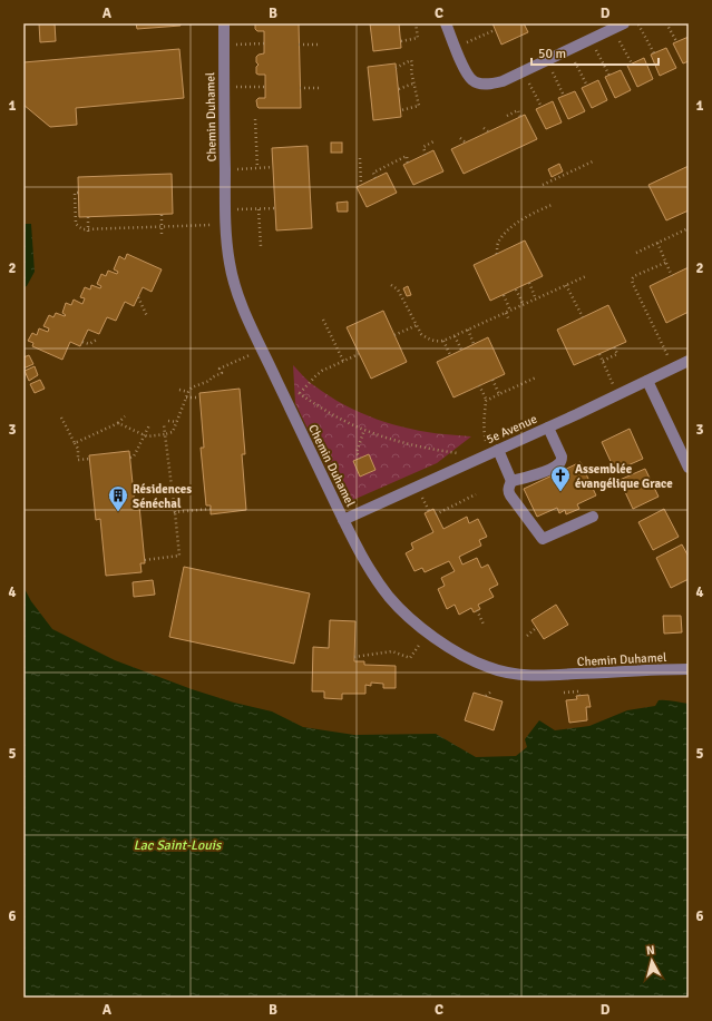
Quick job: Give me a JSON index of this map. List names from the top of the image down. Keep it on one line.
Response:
{"streets":{"street":["Chemin Duhamel","5e Avenue"]},"crossings":[["Chemin Duhamel","5e Avenue"]],"water":["Lac Saint-Louis"],"places":{"church":["Assemblée évangélique Grace"],"building":["Résidences Sénéchal"]},"scale_bar":"50 m","north":"top","grid":{"columns":["A","B","C","D"],"rows":["1","2","3","4","5","6"]}}
